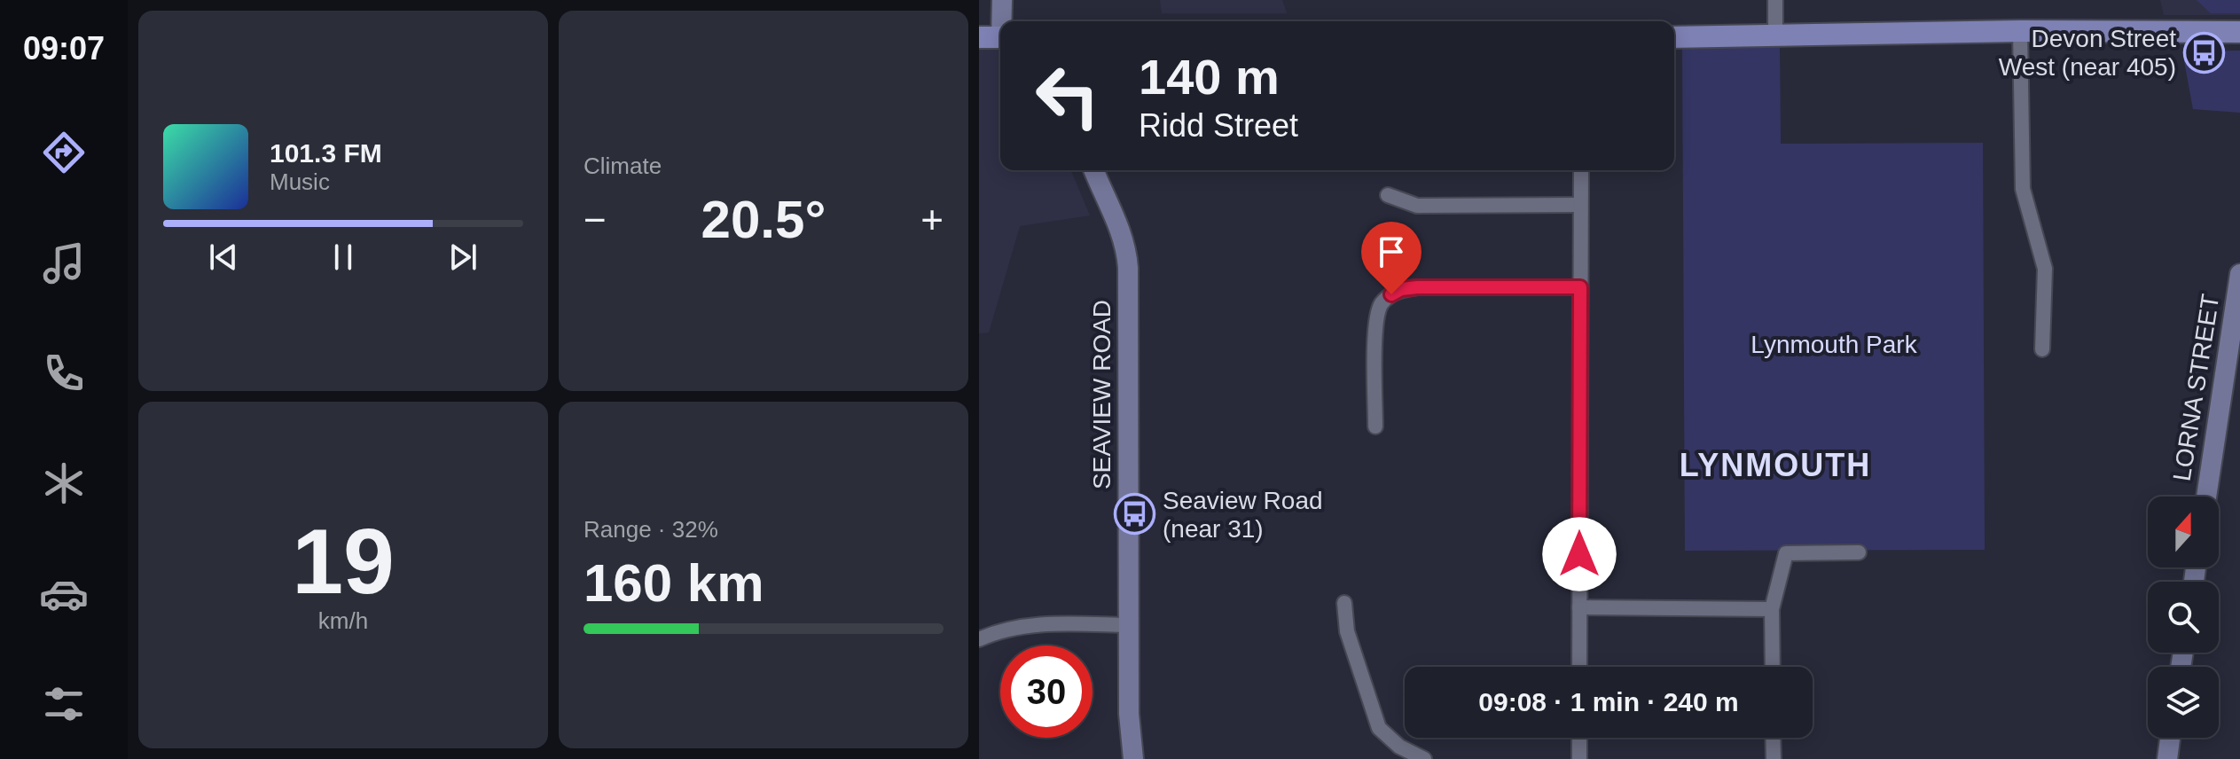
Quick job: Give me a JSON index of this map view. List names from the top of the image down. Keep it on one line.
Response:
{"streets":{"street":["LORNA STREET","SEAVIEW ROAD"]},"districts":["LYNMOUTH"],"parks":["Lynmouth Park"],"places":{"bus stop":["Devon Street West (near 405)","Seaview Road (near 31)"]},"north":"top","page":{"tabs":"09:07","tile":["Climate",["19","km/h"],["Range · 32%","160 km"]],"turn":["140 m","Ridd Street"],"song":["101.3 FM","Music"],"heat":["−","20.5°","+"],"limit":"30","trip":"09:08 · 1 min · 240 m"}}
